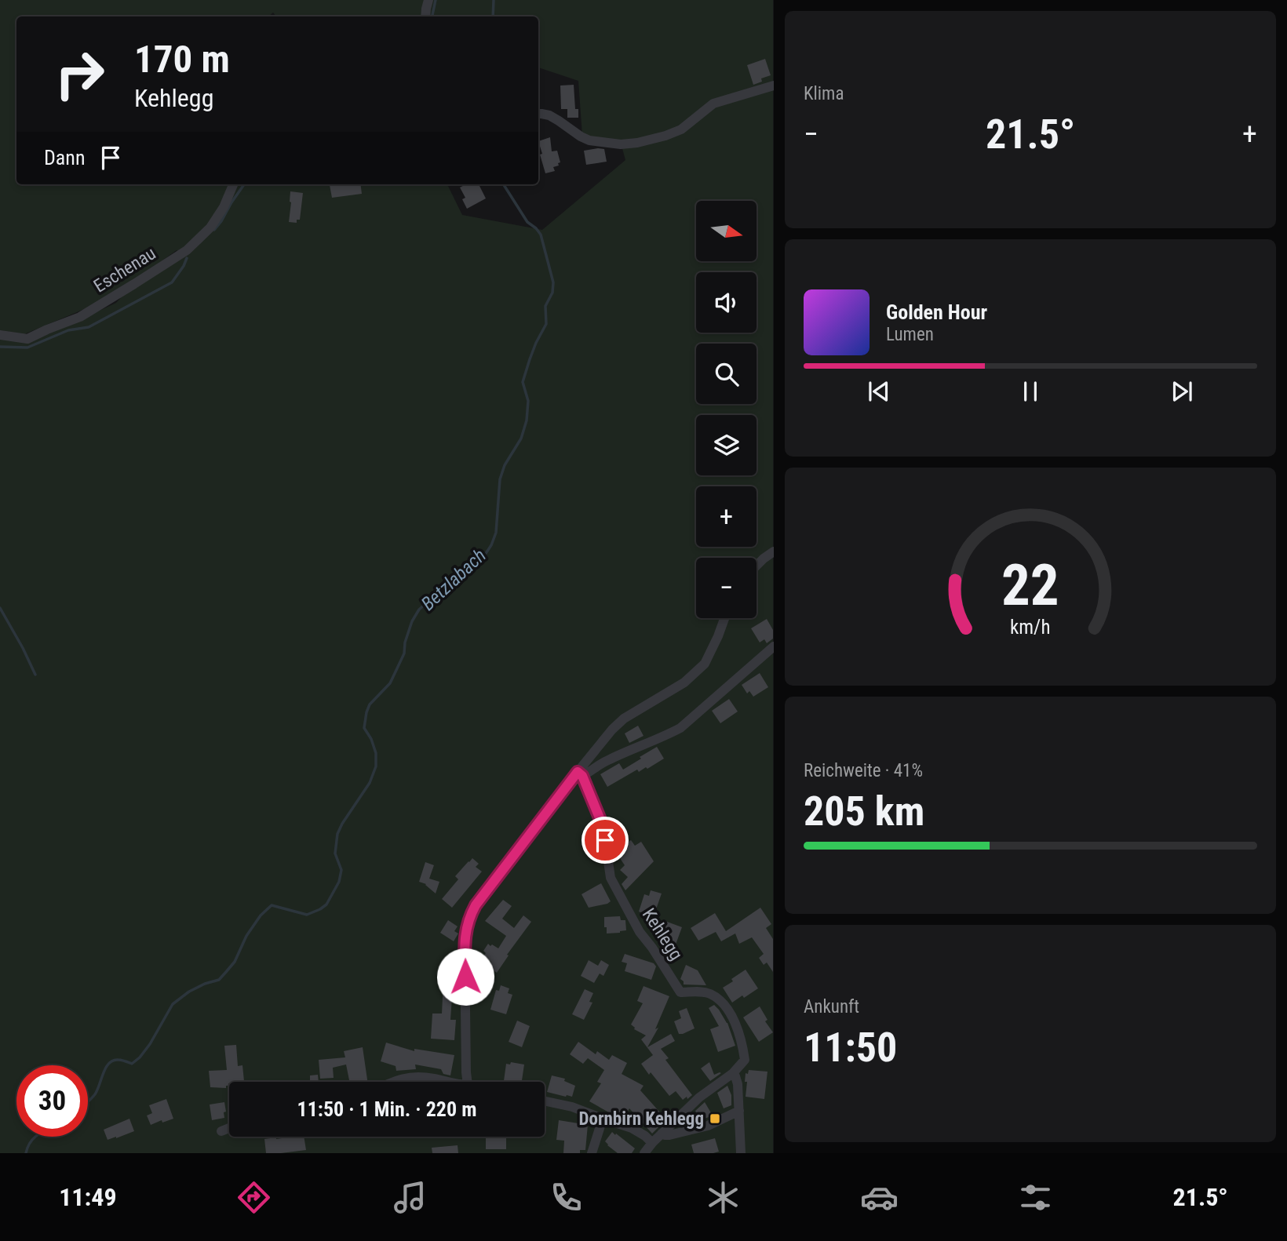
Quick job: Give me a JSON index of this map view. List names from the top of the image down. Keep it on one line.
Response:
{"streets":{"street":["Eschenau","Kehlegg"]},"water":["Betzlabach"],"places":{"transit":["Dornbirn Kehlegg"]},"north":"right","page":{"tile":["Klima",["Reichweite · 41%","205 km"],["Ankunft","11:50"]],"turn":["170 m","Kehlegg"],"heat":["−","21.5°","+"],"then":"Dann","map_buttons":["+","−"],"song":["Golden Hour","Lumen"],"limit":"30","trip":"11:50 · 1 Min. · 220 m","tabs":["11:49","21.5°"],"gauge":["22","km/h"]}}
